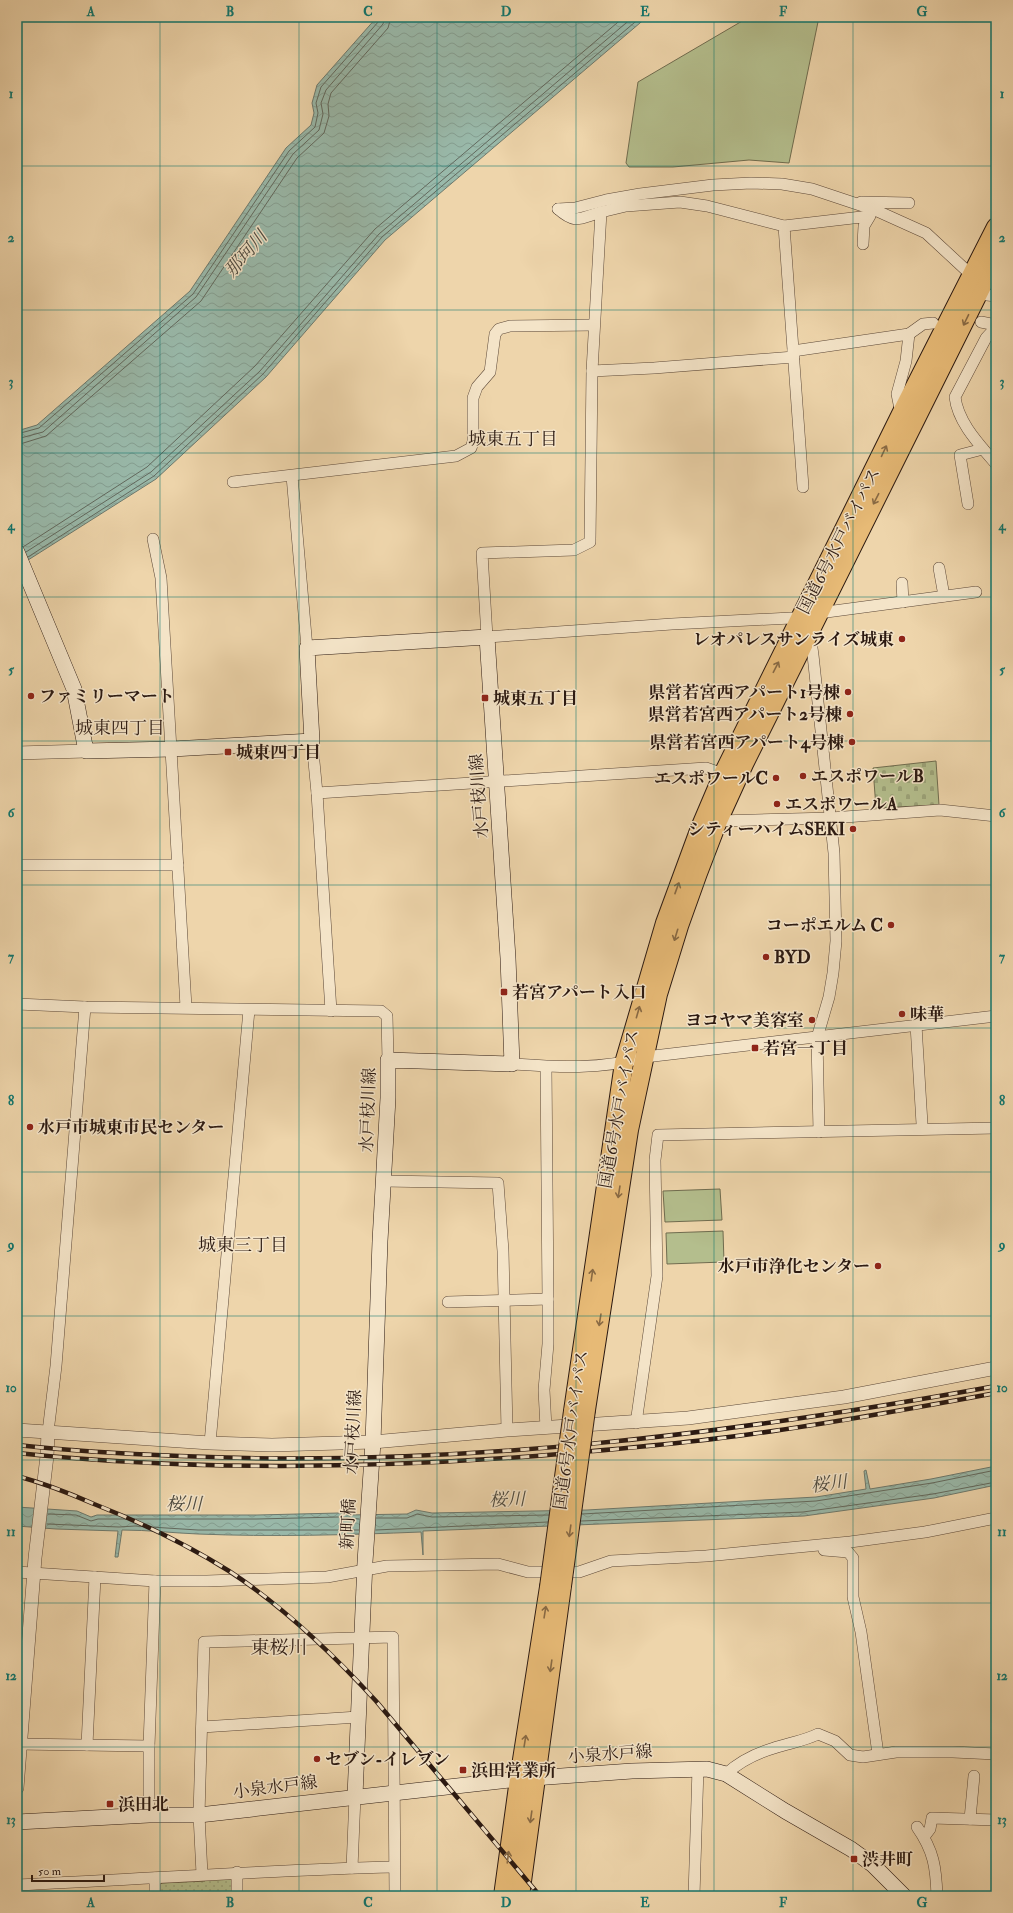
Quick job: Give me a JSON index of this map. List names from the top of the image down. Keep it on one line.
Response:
{"streets":{"highway":["国道6号水戸バイパス"],"main road":["水戸枝川線","新町橋","小泉水戸線"]},"crossings":[["国道6号水戸バイパス","小泉水戸線"],["水戸枝川線","新町橋"]],"districts":["城東五丁目","城東四丁目","城東三丁目","東桜川"],"water":["那珂川","桜川"],"places":{"other":["レオパレスサンライズ城東","県営若宮西アパート1号棟","ファミリーマート","県営若宮西アパート2号棟","県営若宮西アパート4号棟","エスポワールB","エスポワールC","エスポワールA","シティーハイムSEKI","コーポエルム C","BYD","味華","ヨコヤマ美容室","水戸市城東市民センター","水戸市浄化センター","セブン-イレブン"],"transit":["城東五丁目","城東四丁目","若宮アパート入口","若宮一丁目","浜田営業所","浜田北","渋井町"]},"scale_bar":"50 m","grid":{"columns":["A","B","C","D","E","F","G"],"rows":["1","2","3","4","5","6","7","8","9","10","11","12","13"]}}
